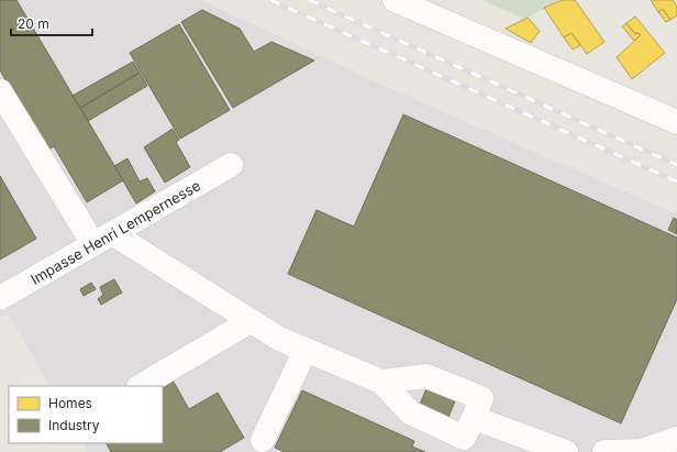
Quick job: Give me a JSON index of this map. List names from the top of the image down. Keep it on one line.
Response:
{"streets":{"street":["Impasse Henri Lempernesse"]},"legend":["Homes","Industry"],"scale_bar":"20 m"}
